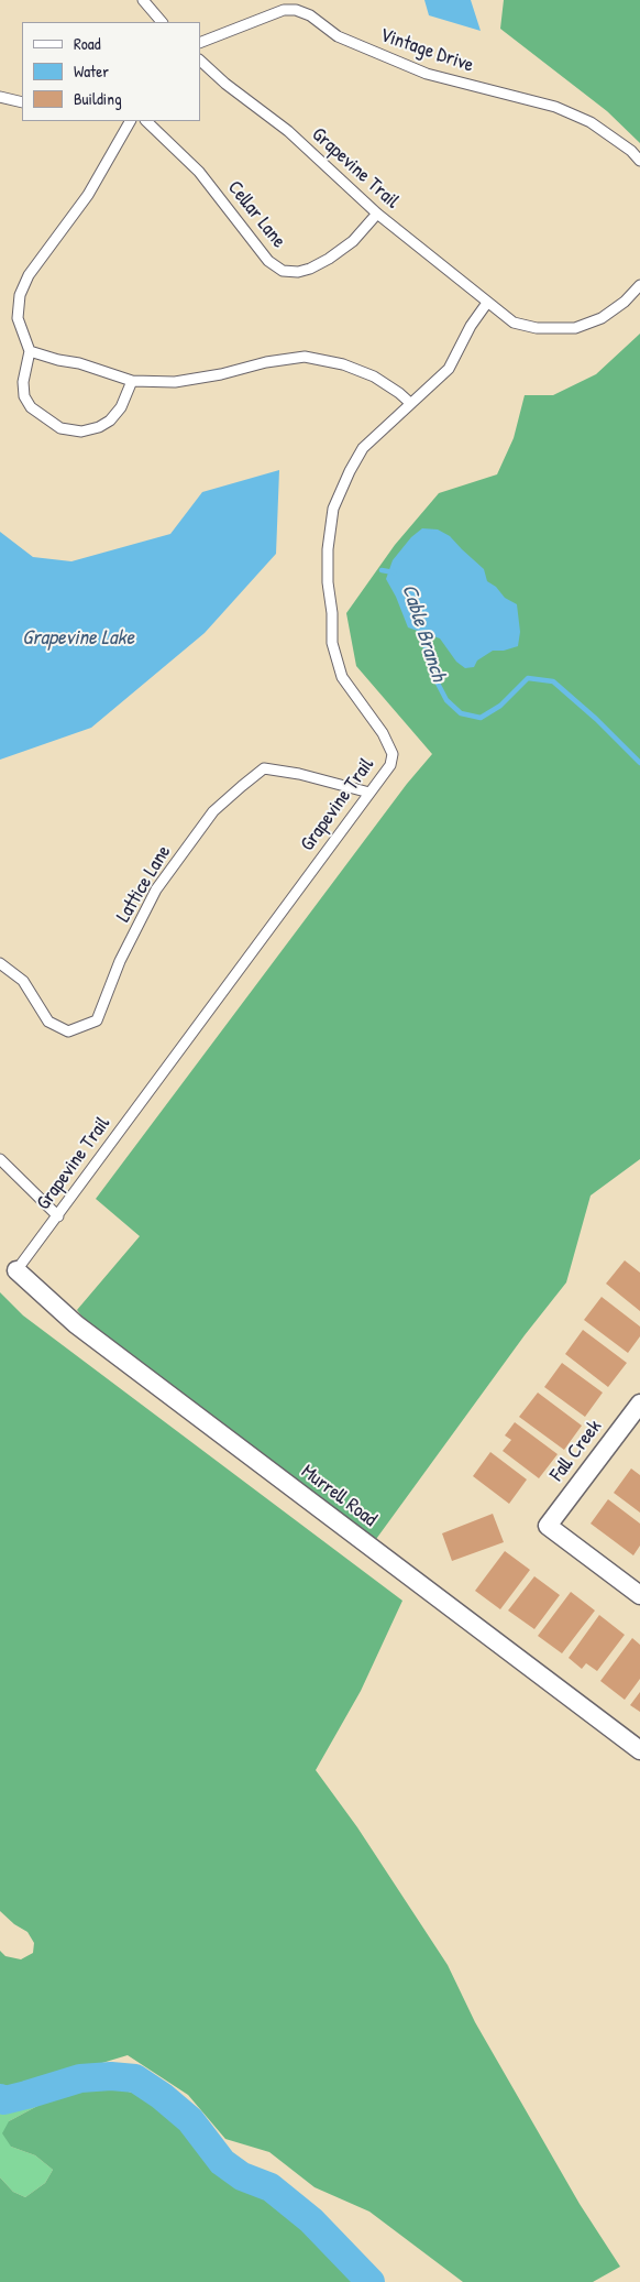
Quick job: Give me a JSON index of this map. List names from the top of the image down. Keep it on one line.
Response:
{"streets":{"street":["Fall Creek","Murrell Road"],"lane":["Vintage Drive","Grapevine Trail","Cellar Lane","Lattice Lane"]},"crossings":[["Grapevine Trail","Cellar Lane"],["Grapevine Trail","Lattice Lane"],["Grapevine Trail","Murrell Road"]],"water":["Cable Branch","Grapevine Lake"],"legend":["Road","Water","Building"]}
